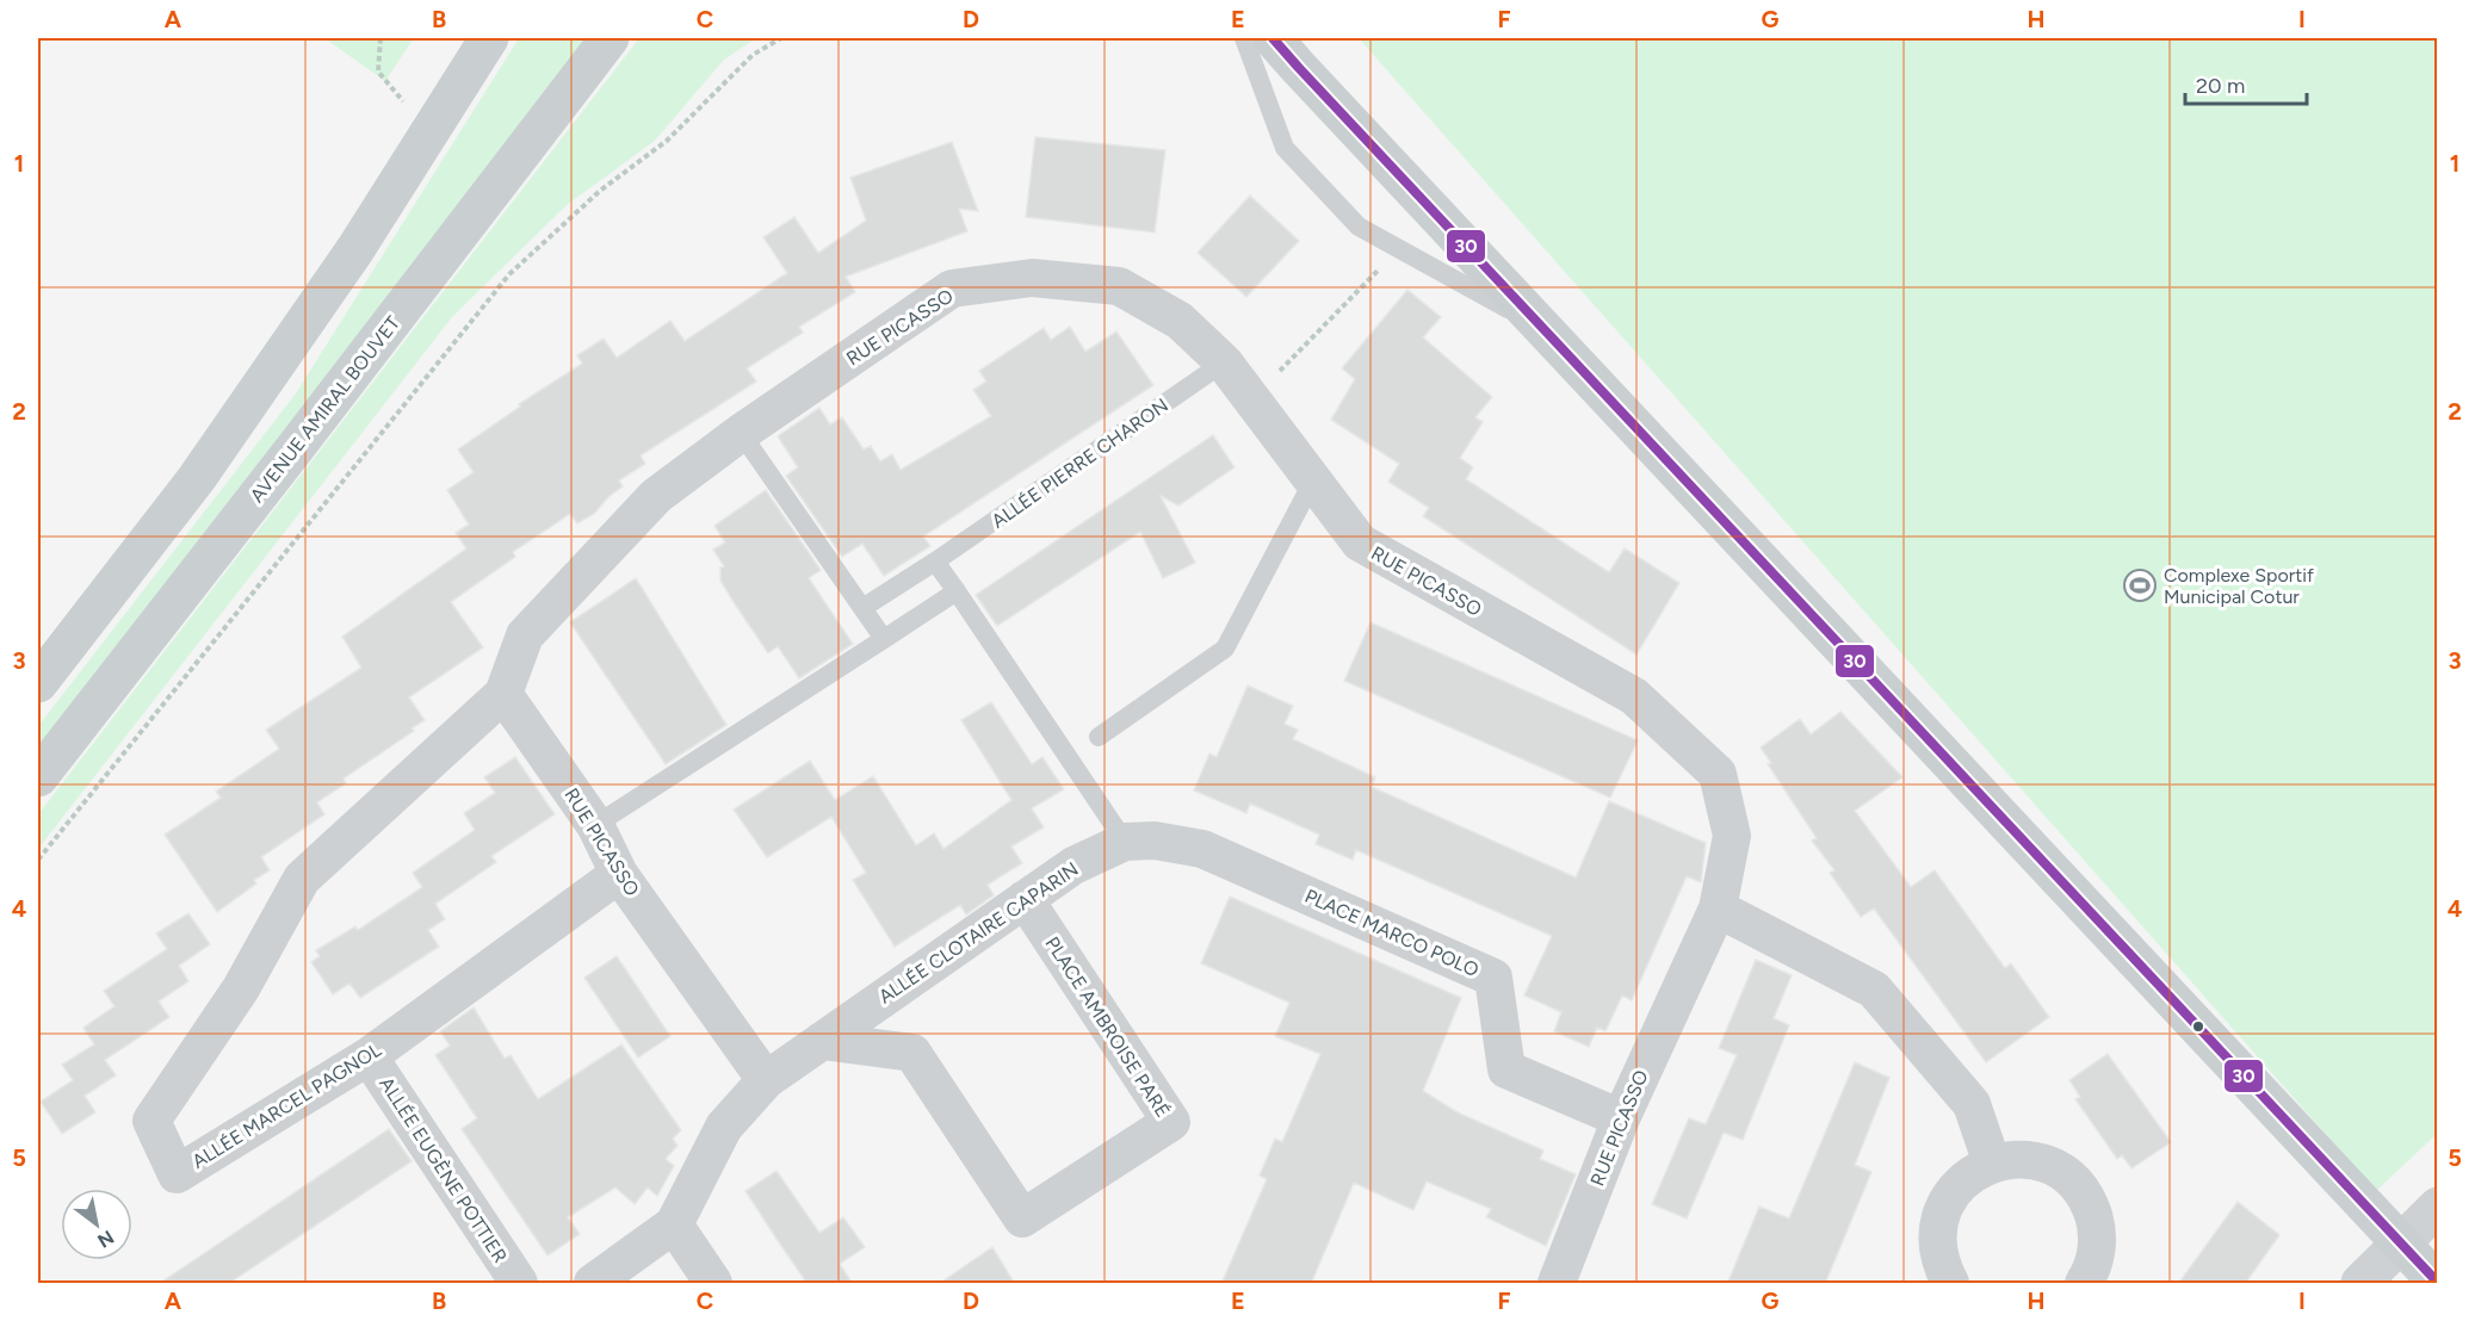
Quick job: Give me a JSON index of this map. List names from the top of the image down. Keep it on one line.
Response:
{"streets":{"main road":["AVENUE AMIRAL BOUVET"],"street":["RUE PICASSO","ALLÉE CLOTAIRE CAPARIN","PLACE MARCO POLO","PLACE AMBROISE PARÉ","ALLÉE MARCEL PAGNOL","ALLÉE EUGÈNE POTTIER"],"lane":["ALLÉE PIERRE CHARON"]},"crossings":[["RUE PICASSO","ALLÉE PIERRE CHARON"],["RUE PICASSO","ALLÉE CLOTAIRE CAPARIN"],["RUE PICASSO","PLACE MARCO POLO"],["RUE PICASSO","ALLÉE MARCEL PAGNOL"],["ALLÉE CLOTAIRE CAPARIN","PLACE MARCO POLO"],["ALLÉE CLOTAIRE CAPARIN","PLACE AMBROISE PARÉ"],["ALLÉE MARCEL PAGNOL","ALLÉE EUGÈNE POTTIER"]],"places":{"sports":["Complexe Sportif Municipal Cotur"]},"lines":["transit line 30"],"scale_bar":"20 m","north":"bottom right","grid":{"columns":["A","B","C","D","E","F","G","H","I"],"rows":["1","2","3","4","5"]}}
